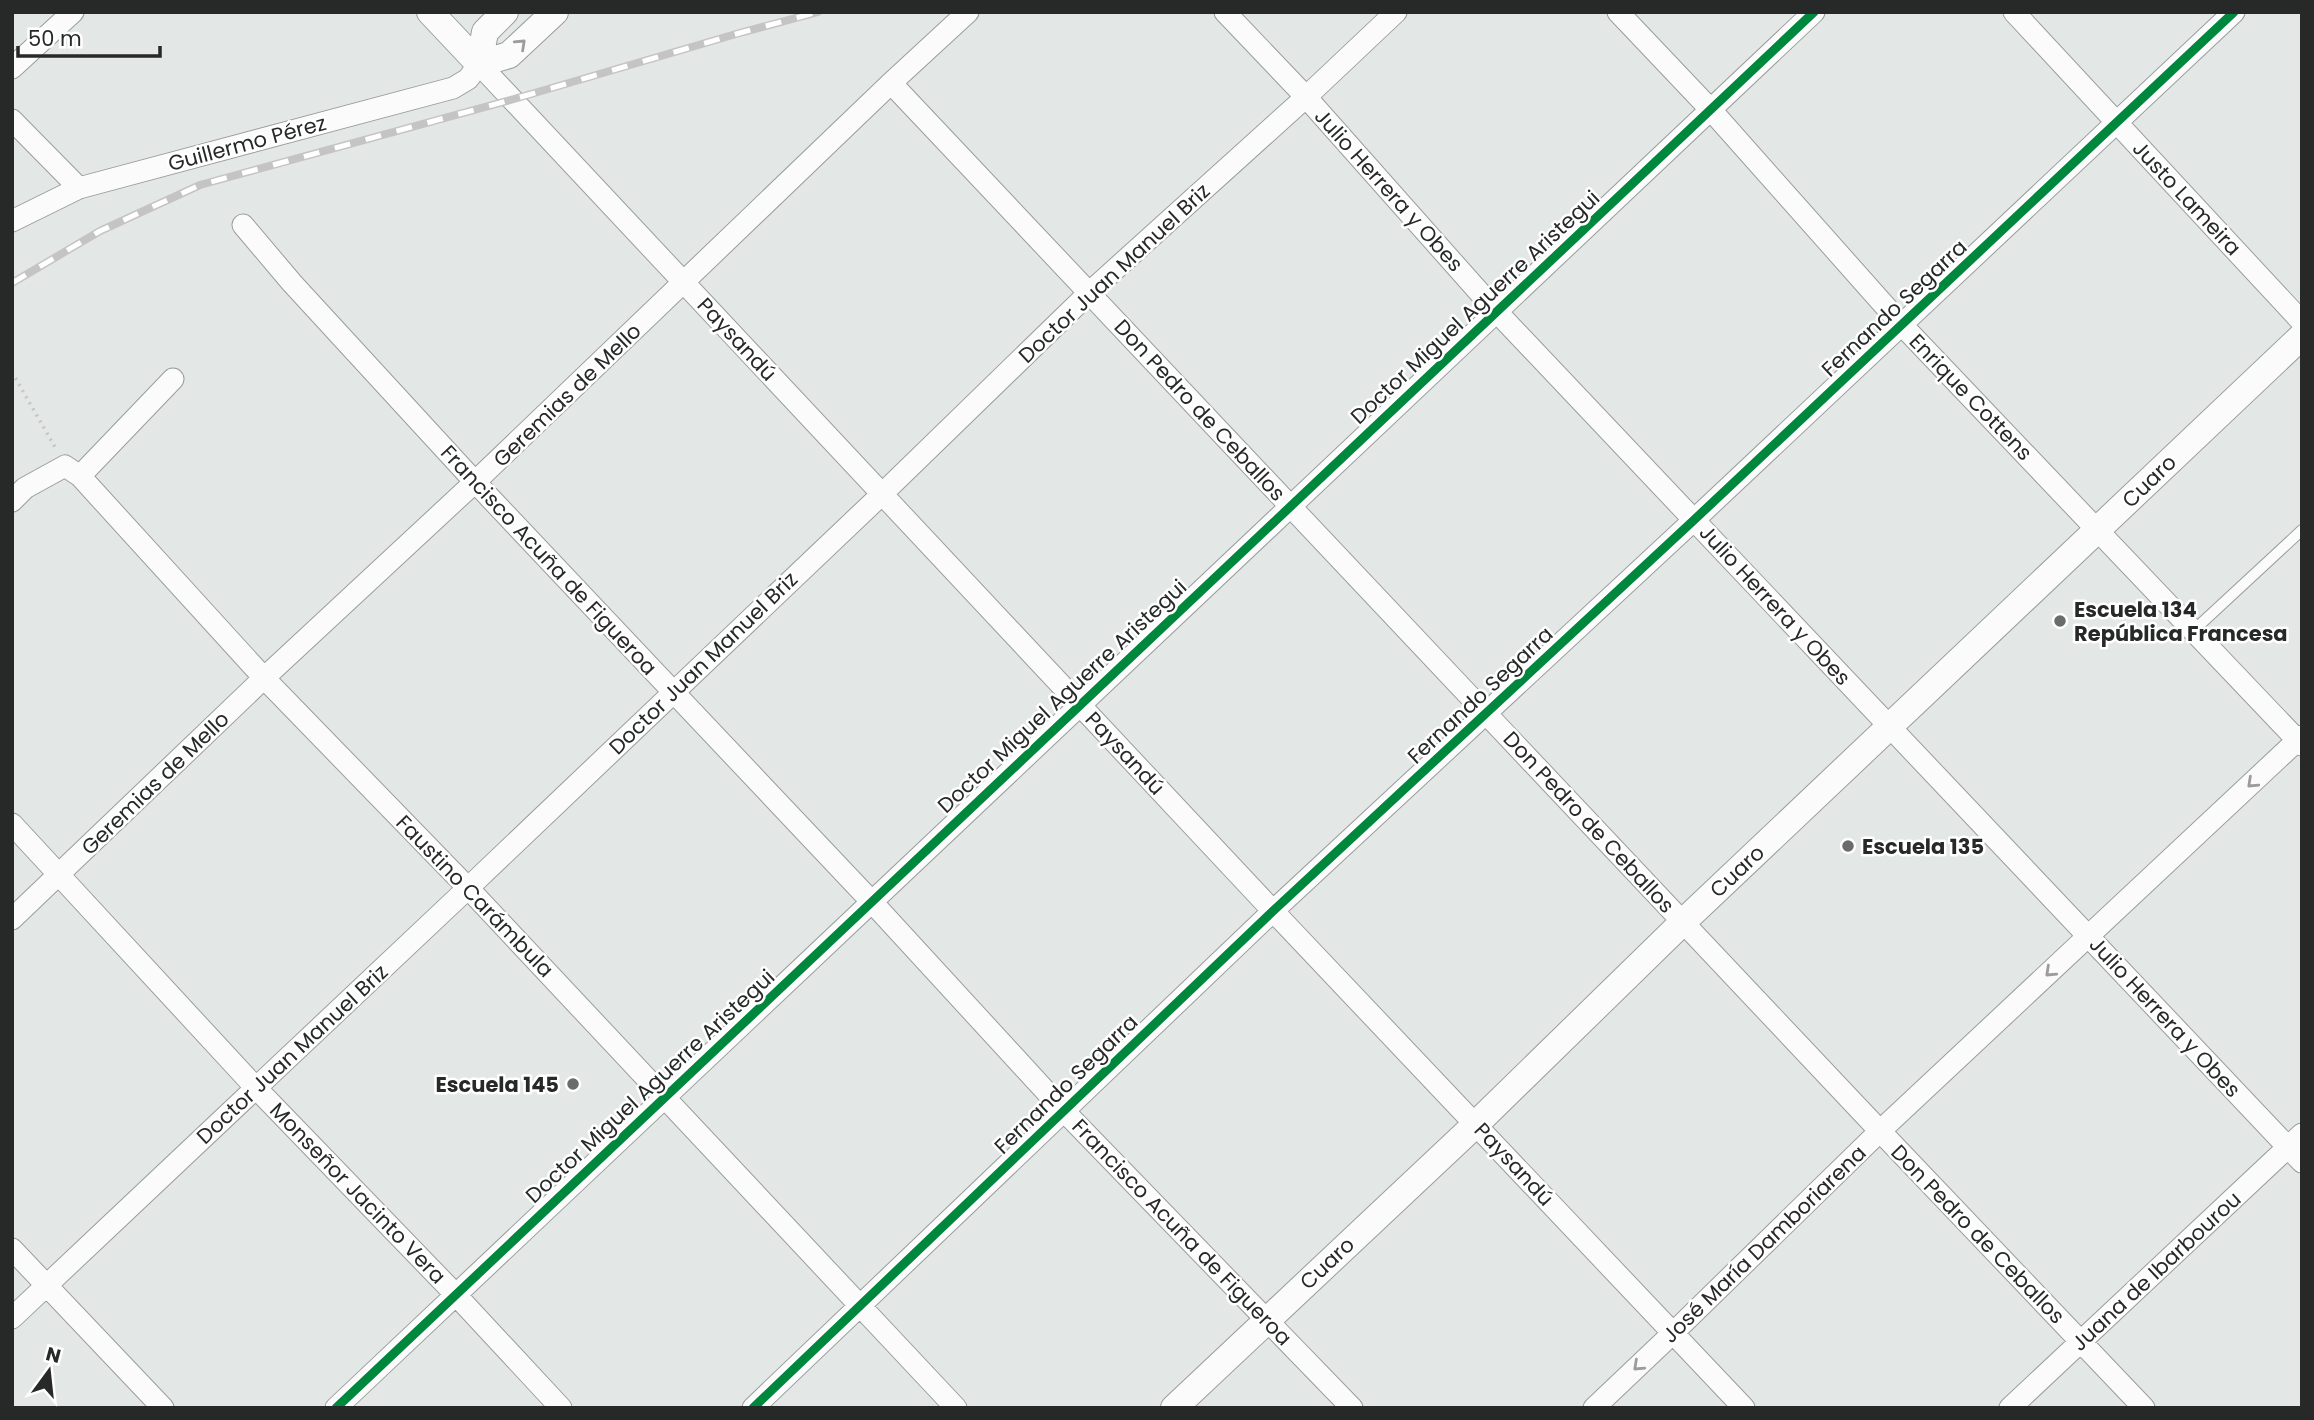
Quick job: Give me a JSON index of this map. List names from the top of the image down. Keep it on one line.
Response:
{"streets":{"street":["Guillermo Pérez","Julio Herrera y Obes","Justo Lameira","Doctor Juan Manuel Briz","Doctor Miguel Aguerre Aristegui","Fernando Segarra","Paysandú","Geremias de Mello","Enrique Cottens","Don Pedro de Ceballos","Cuaro","Francisco Acuña de Figueroa","Faustino Carámbula","Monseñor Jacinto Vera","José María Damboriarena","Juana de Ibarbourou"]},"crossings":[["Guillermo Pérez","Paysandú"],["Julio Herrera y Obes","Doctor Juan Manuel Briz"],["Julio Herrera y Obes","Doctor Miguel Aguerre Aristegui"],["Julio Herrera y Obes","Fernando Segarra"],["Julio Herrera y Obes","Cuaro"],["Julio Herrera y Obes","José María Damboriarena"],["Julio Herrera y Obes","Juana de Ibarbourou"],["Justo Lameira","Fernando Segarra"],["Doctor Juan Manuel Briz","Paysandú"],["Doctor Juan Manuel Briz","Don Pedro de Ceballos"],["Doctor Juan Manuel Briz","Francisco Acuña de Figueroa"],["Doctor Juan Manuel Briz","Faustino Carámbula"],["Doctor Juan Manuel Briz","Monseñor Jacinto Vera"],["Doctor Miguel Aguerre Aristegui","Paysandú"],["Doctor Miguel Aguerre Aristegui","Enrique Cottens"],["Doctor Miguel Aguerre Aristegui","Don Pedro de Ceballos"],["Doctor Miguel Aguerre Aristegui","Francisco Acuña de Figueroa"],["Doctor Miguel Aguerre Aristegui","Faustino Carámbula"],["Doctor Miguel Aguerre Aristegui","Monseñor Jacinto Vera"],["Fernando Segarra","Paysandú"],["Fernando Segarra","Enrique Cottens"],["Fernando Segarra","Don Pedro de Ceballos"],["Fernando Segarra","Francisco Acuña de Figueroa"],["Fernando Segarra","Faustino Carámbula"],["Paysandú","Geremias de Mello"],["Paysandú","Cuaro"],["Paysandú","José María Damboriarena"],["Geremias de Mello","Don Pedro de Ceballos"],["Geremias de Mello","Francisco Acuña de Figueroa"],["Geremias de Mello","Faustino Carámbula"],["Geremias de Mello","Monseñor Jacinto Vera"],["Enrique Cottens","Cuaro"],["Enrique Cottens","José María Damboriarena"],["Don Pedro de Ceballos","Cuaro"],["Don Pedro de Ceballos","José María Damboriarena"],["Don Pedro de Ceballos","Juana de Ibarbourou"],["Cuaro","Francisco Acuña de Figueroa"]],"one_way":["José María Damboriarena"],"places":["Escuela 134 República Francesa","Escuela 135","Escuela 145"],"scale_bar":"50 m","north":"top"}
